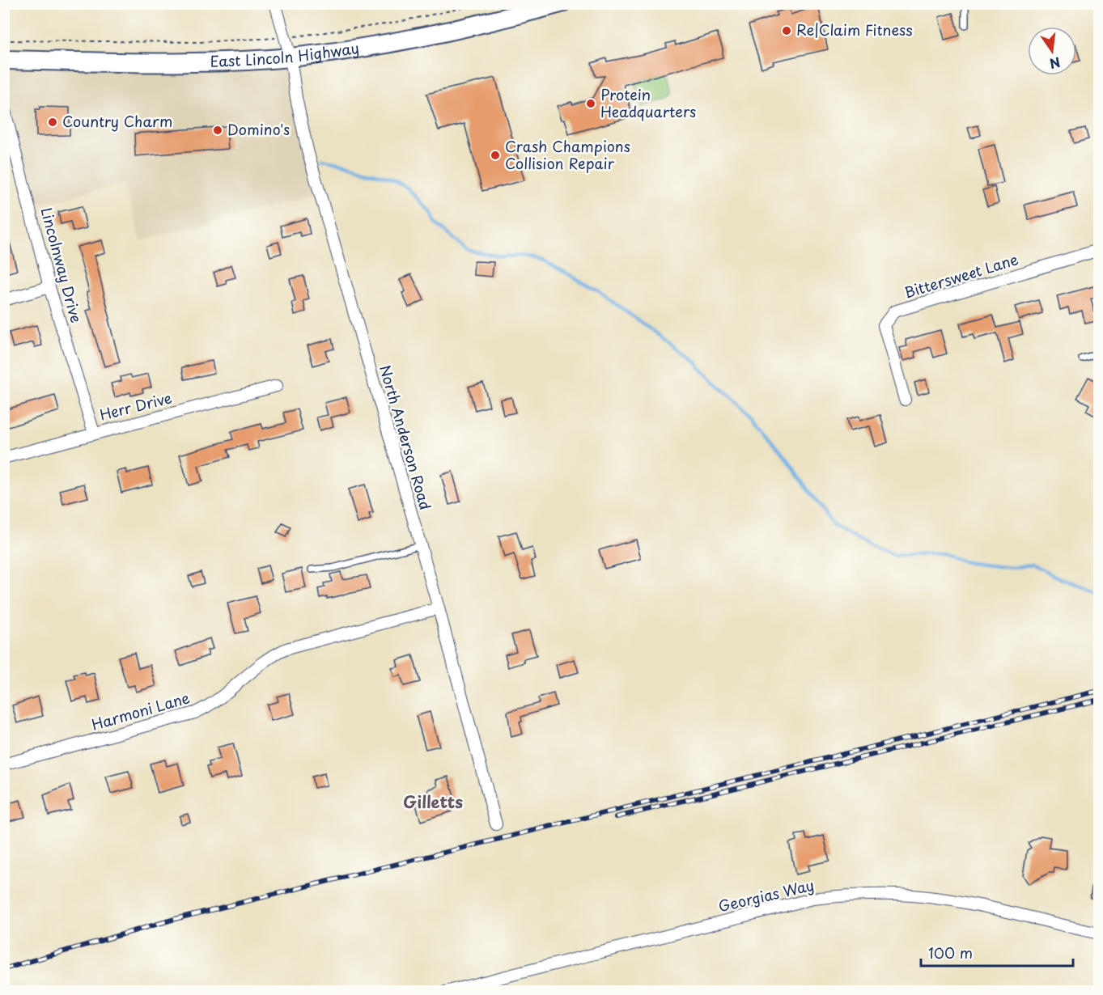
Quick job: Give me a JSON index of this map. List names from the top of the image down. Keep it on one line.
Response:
{"streets":{"main road":["East Lincoln Highway"],"street":["Lincolnway Drive","Bittersweet Lane","Herr Drive","North Anderson Road","Harmoni Lane","Georgias Way"]},"crossings":[["East Lincoln Highway","North Anderson Road"],["Lincolnway Drive","Herr Drive"],["North Anderson Road","Harmoni Lane"]],"districts":["Gilletts"],"places":["Re|Claim Fitness","Protein Headquarters","Country Charm","Domino's","Crash Champions Collision Repair"],"scale_bar":"100 m","north":"bottom"}
